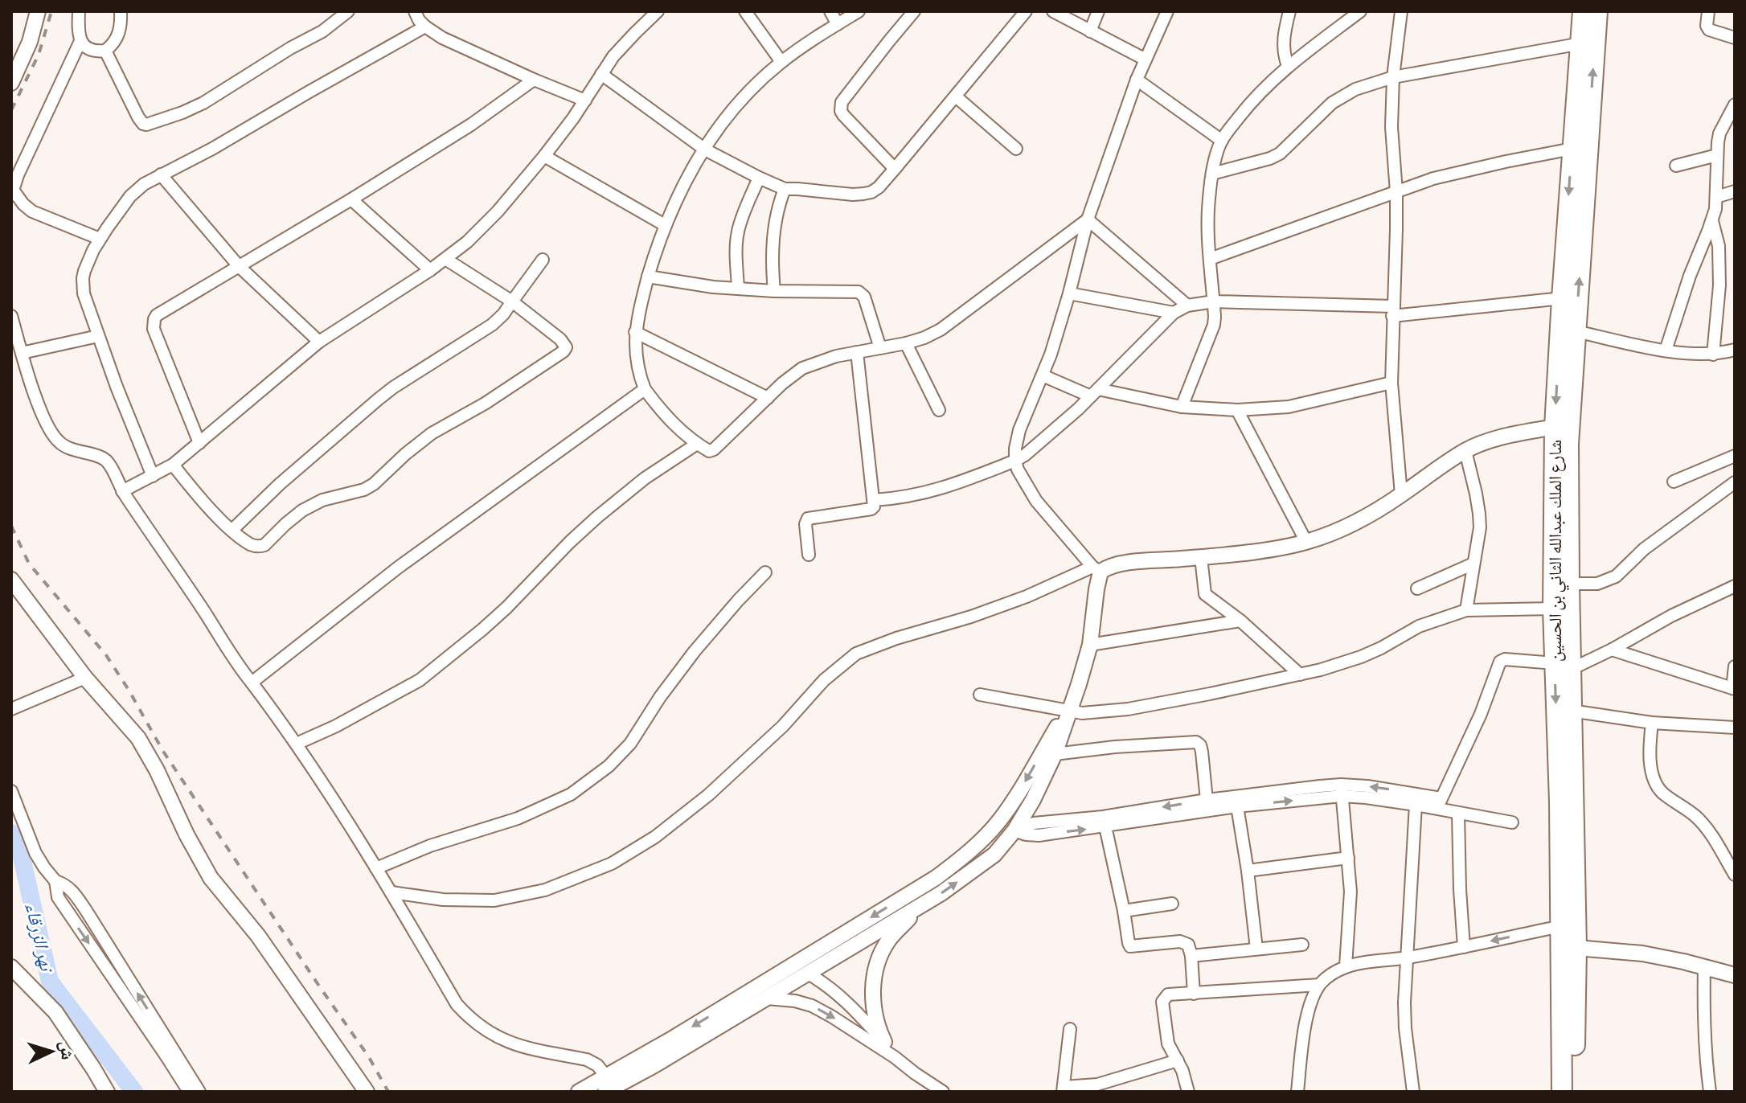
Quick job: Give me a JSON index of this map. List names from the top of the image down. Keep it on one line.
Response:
{"streets":{"main road":["شارع الملك عبدالله الثاني بن الحسين"]},"water":["نهر الزرقاء"],"north":"right"}
